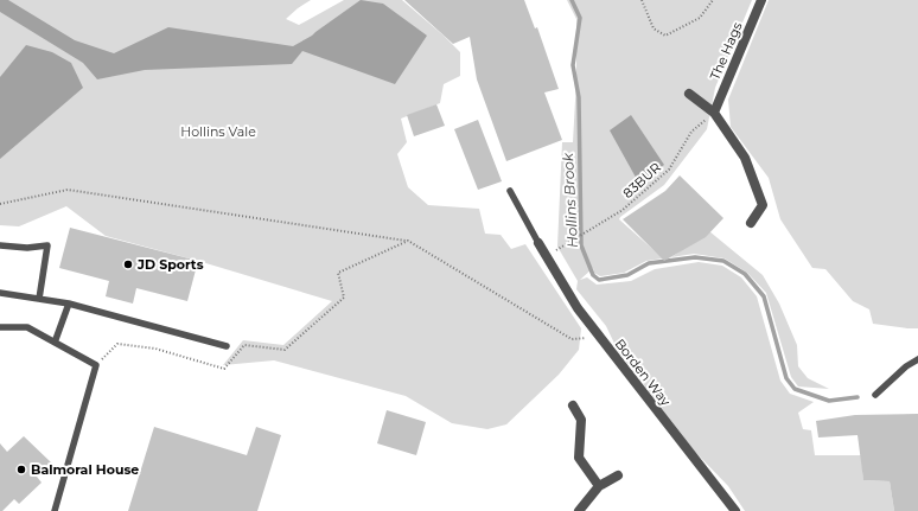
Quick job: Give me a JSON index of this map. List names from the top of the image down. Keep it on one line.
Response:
{"streets":{"street":["The Hags","Borden Way"],"path":["83BUR"]},"crossings":[["The Hags","83BUR"]],"water":["Hollins Brook"],"parks":["Hollins Vale"],"places":["JD Sports","Balmoral House"]}
